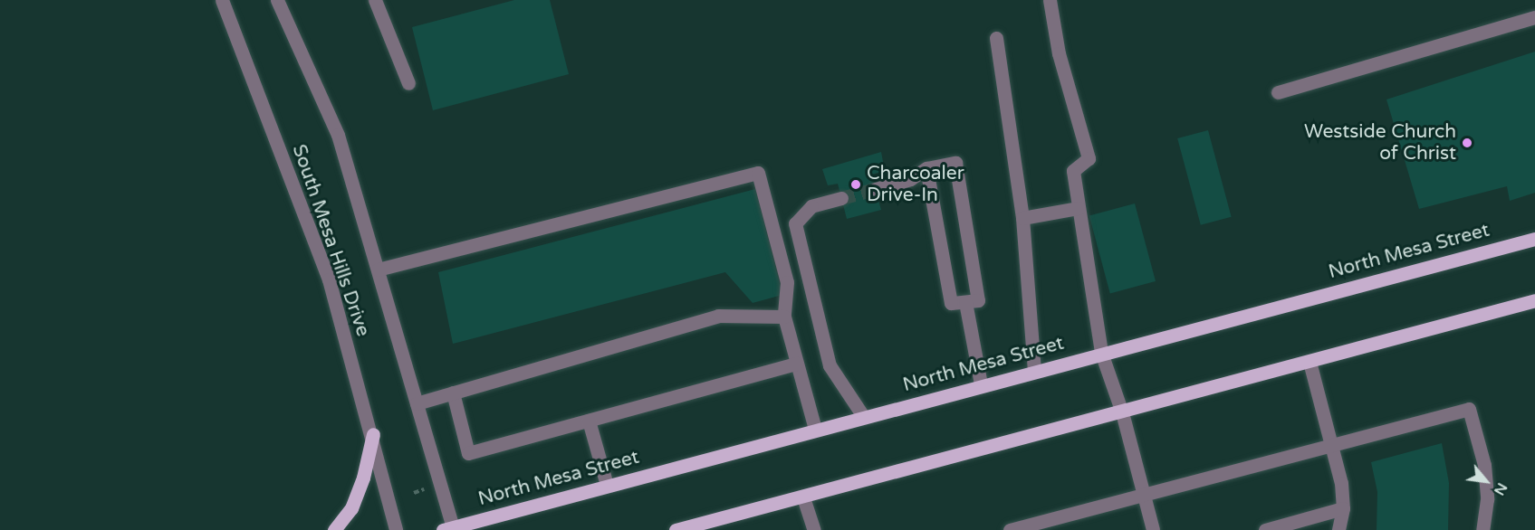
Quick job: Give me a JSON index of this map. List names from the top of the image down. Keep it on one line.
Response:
{"streets":{"main road":["North Mesa Street"],"street":["South Mesa Hills Drive"]},"crossings":[["South Mesa Hills Drive","North Mesa Street"]],"places":["Westside Church of Christ","Charcoaler Drive-In"],"north":"bottom right"}
